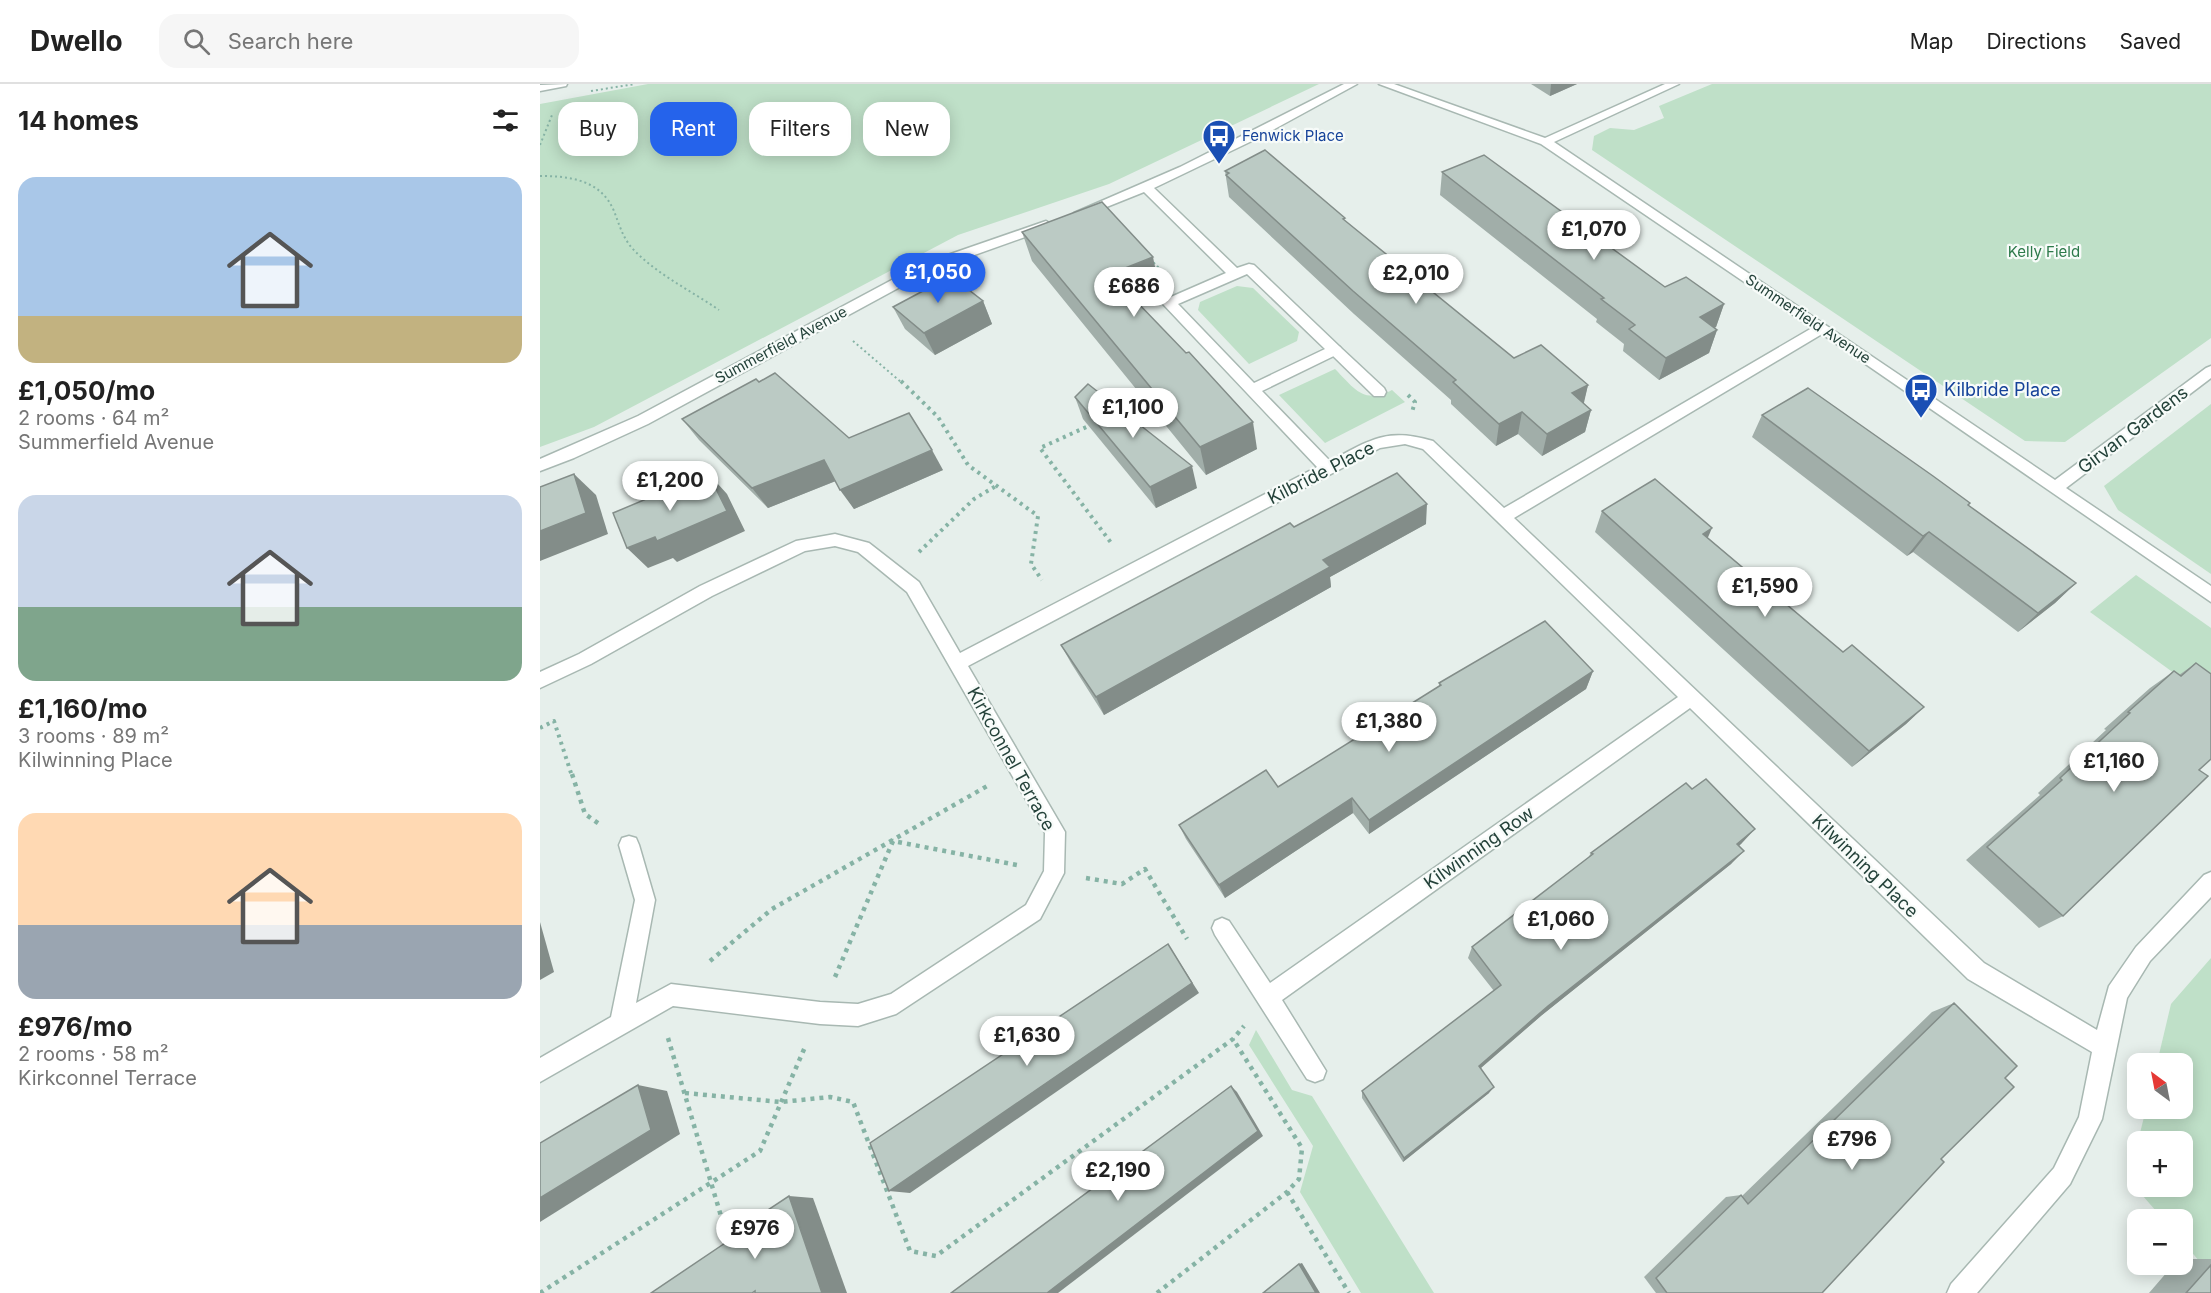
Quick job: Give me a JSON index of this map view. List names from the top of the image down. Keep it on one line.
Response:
{"streets":{"street":["Summerfield Avenue","Girvan Gardens","Kilbride Place","Kirkconnel Terrace","Kilwinning Row","Kilwinning Place"]},"crossings":[["Summerfield Avenue","Girvan Gardens"],["Kilbride Place","Kirkconnel Terrace"],["Kilbride Place","Kilwinning Place"],["Kilwinning Row","Kilwinning Place"]],"parks":["Kelly Field"],"places":{"bus stop":["Fenwick Place","Kilbride Place"]},"north":"top left","page":{"header":"Dwello","search":"Search here","nav":["Map","Directions","Saved"],"heading":"14 homes","chip":["Buy","Rent","Filters","New"],"list":[{"name":"£1,050/mo","note":"2 rooms · 64 m² · Summerfield Avenue"},{"name":"£1,160/mo","note":"3 rooms · 89 m² · Kilwinning Place"},{"name":"£976/mo","note":"2 rooms · 58 m² · Kirkconnel Terrace"}],"price":["£1,070","£1,050","£2,010","£686","£1,100","£1,200","£1,590","£1,380","£1,160","£1,060","£1,630","£796","£2,190","£976"],"map_buttons":["+","−"]}}
